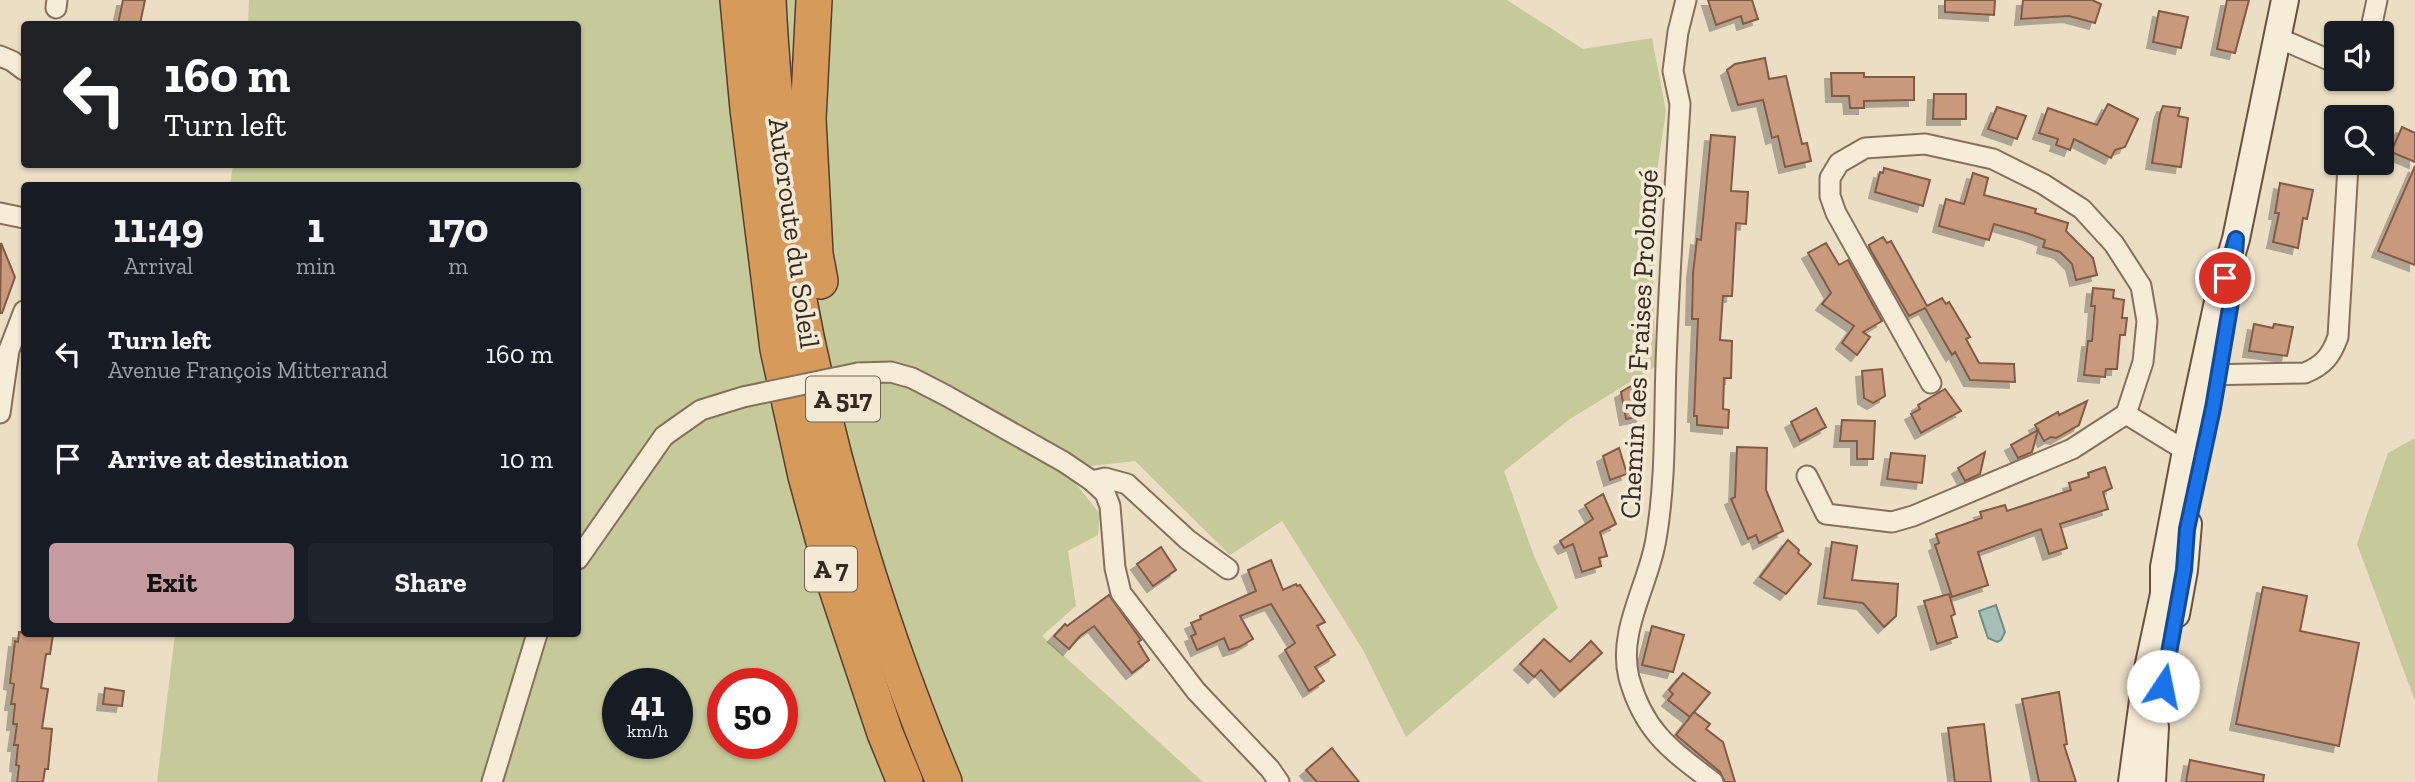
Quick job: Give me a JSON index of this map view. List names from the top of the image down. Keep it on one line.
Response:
{"streets":{"highway":["Autoroute du Soleil","A 517","A 7"],"street":["Chemin des Fraises Prolongé"]},"crossings":[["Autoroute du Soleil","A 517"]],"page":{"turn":["160 m","Turn left"],"eta":["11:49","Arrival","1","min","170","m"],"list":[{"name":"Turn left","note":"Avenue François Mitterrand","value":"160 m"},{"name":"Arrive at destination","value":"10 m"}],"buttons":["Exit","Share"],"speed":"41 km/h","limit":"50"}}
